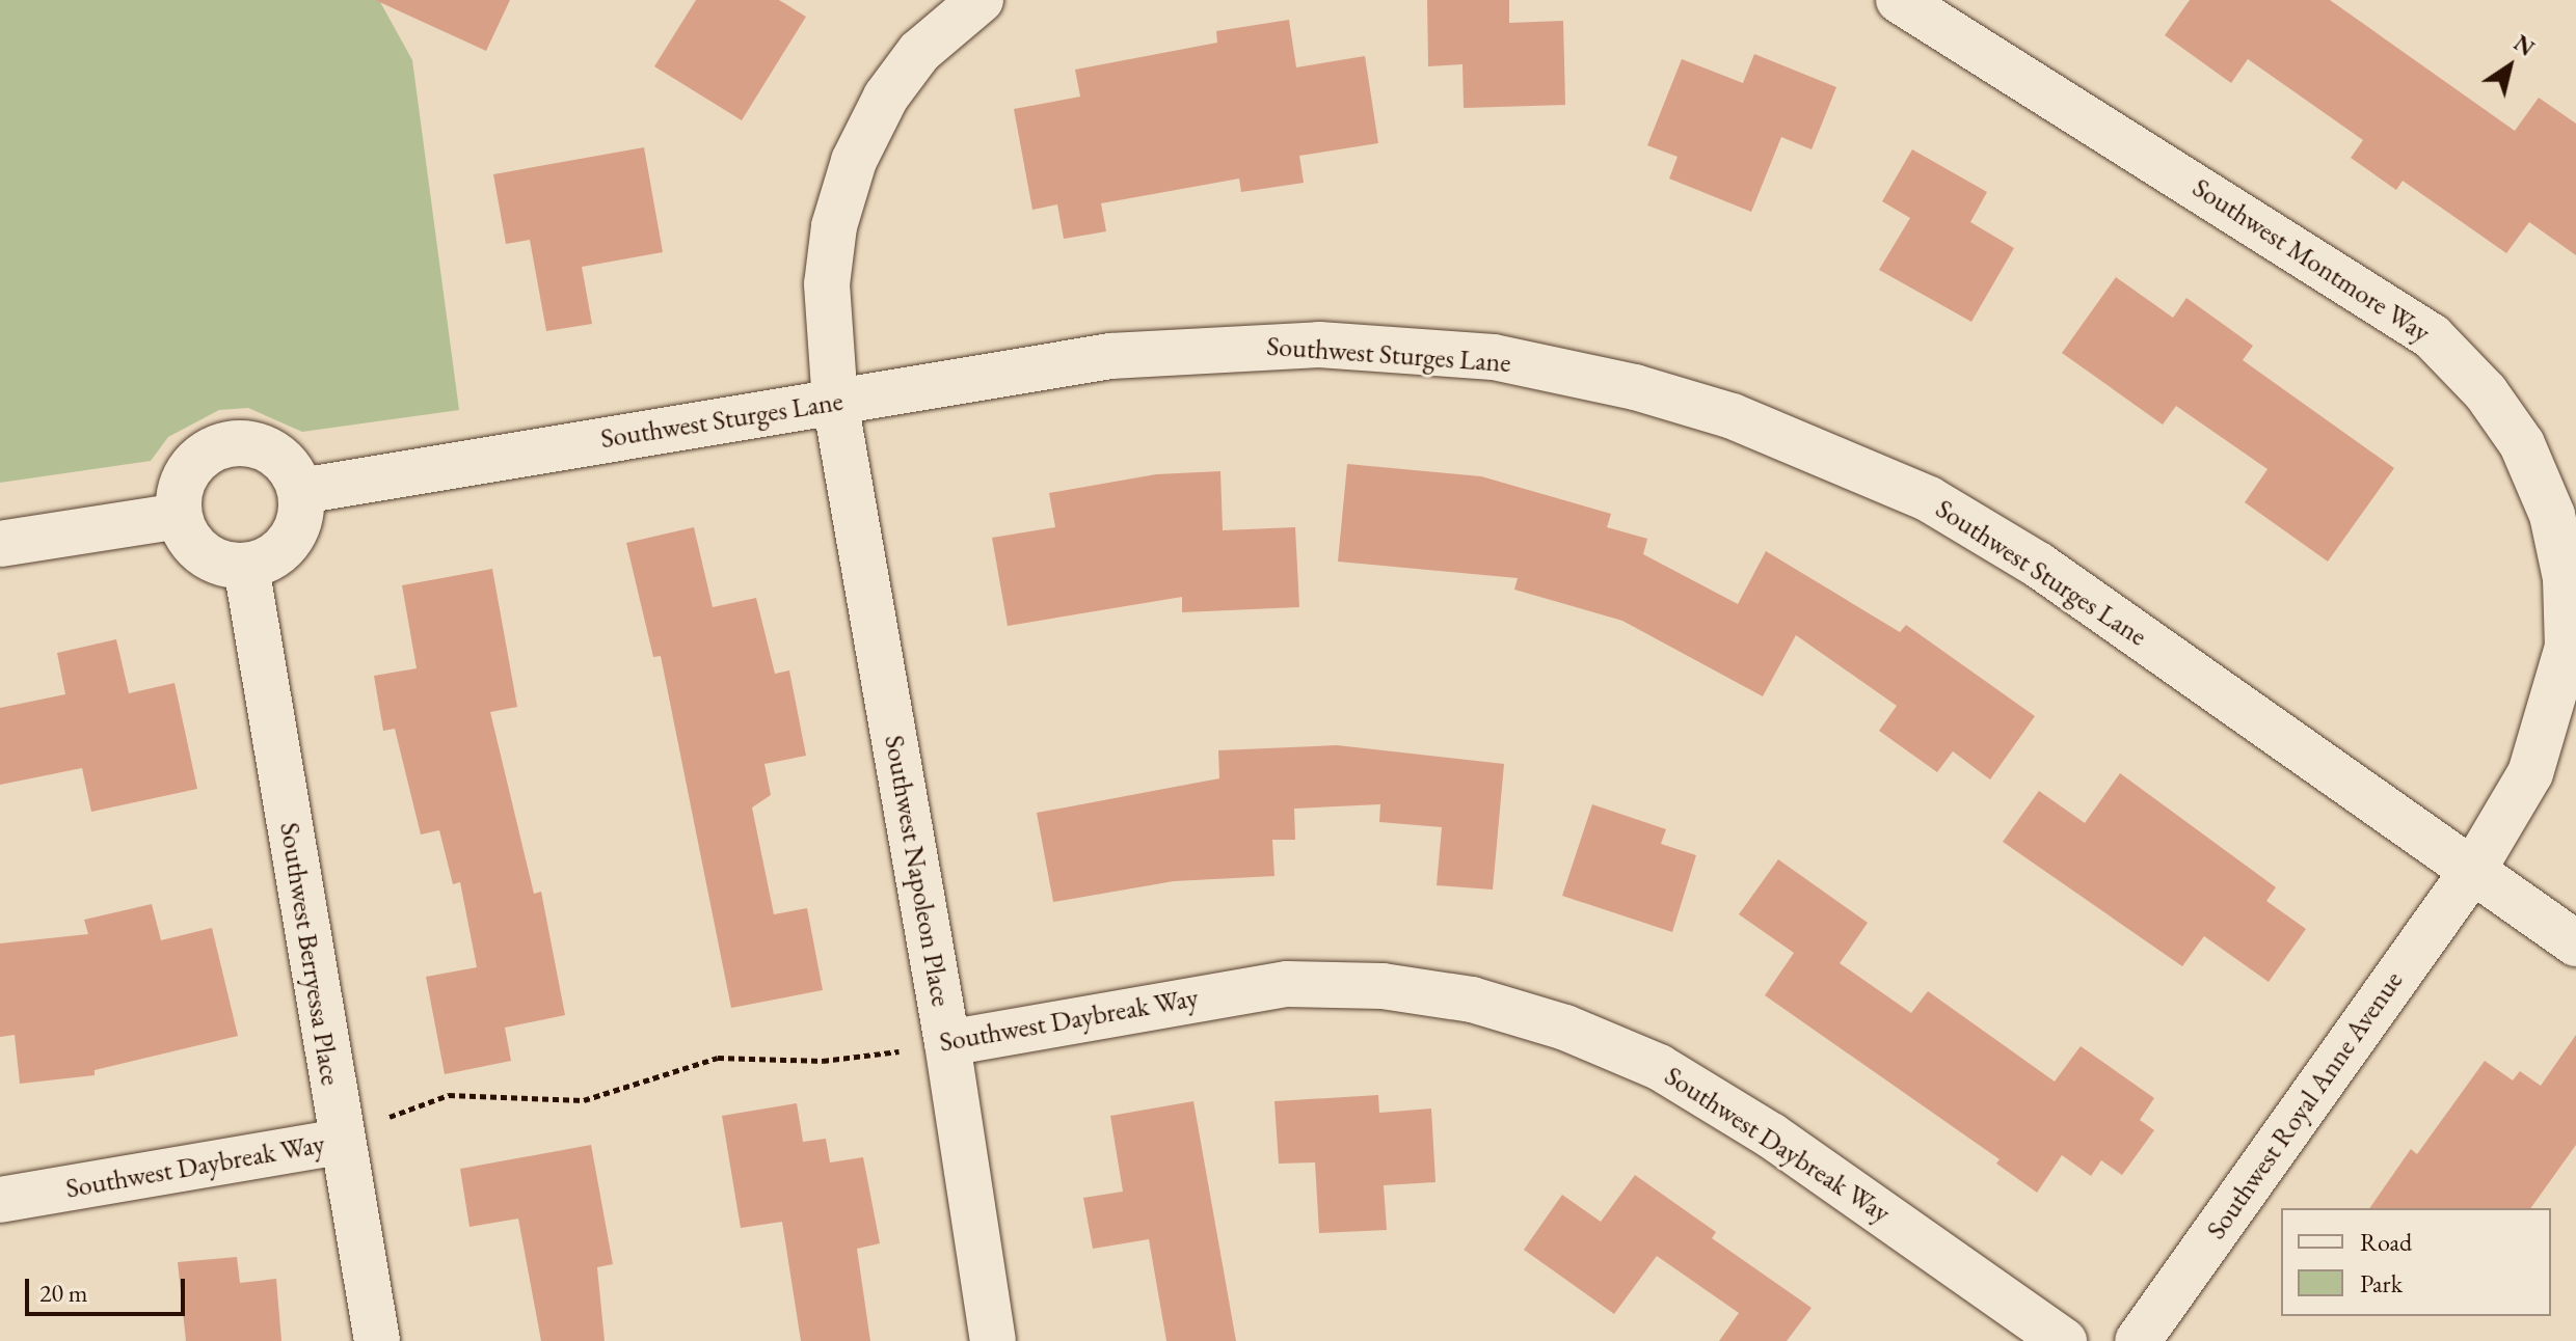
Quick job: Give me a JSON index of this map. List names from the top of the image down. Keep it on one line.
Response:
{"streets":{"street":["Southwest Montmore Way","Southwest Sturges Lane","Southwest Napoleon Place","Southwest Berryessa Place","Southwest Daybreak Way","Southwest Royal Anne Avenue"]},"crossings":[["Southwest Montmore Way","Southwest Sturges Lane"],["Southwest Montmore Way","Southwest Royal Anne Avenue"],["Southwest Sturges Lane","Southwest Napoleon Place"],["Southwest Sturges Lane","Southwest Berryessa Place"],["Southwest Sturges Lane","Southwest Royal Anne Avenue"],["Southwest Napoleon Place","Southwest Daybreak Way"],["Southwest Berryessa Place","Southwest Daybreak Way"]],"legend":["Road","Park"],"scale_bar":"20 m","north":"top right"}
